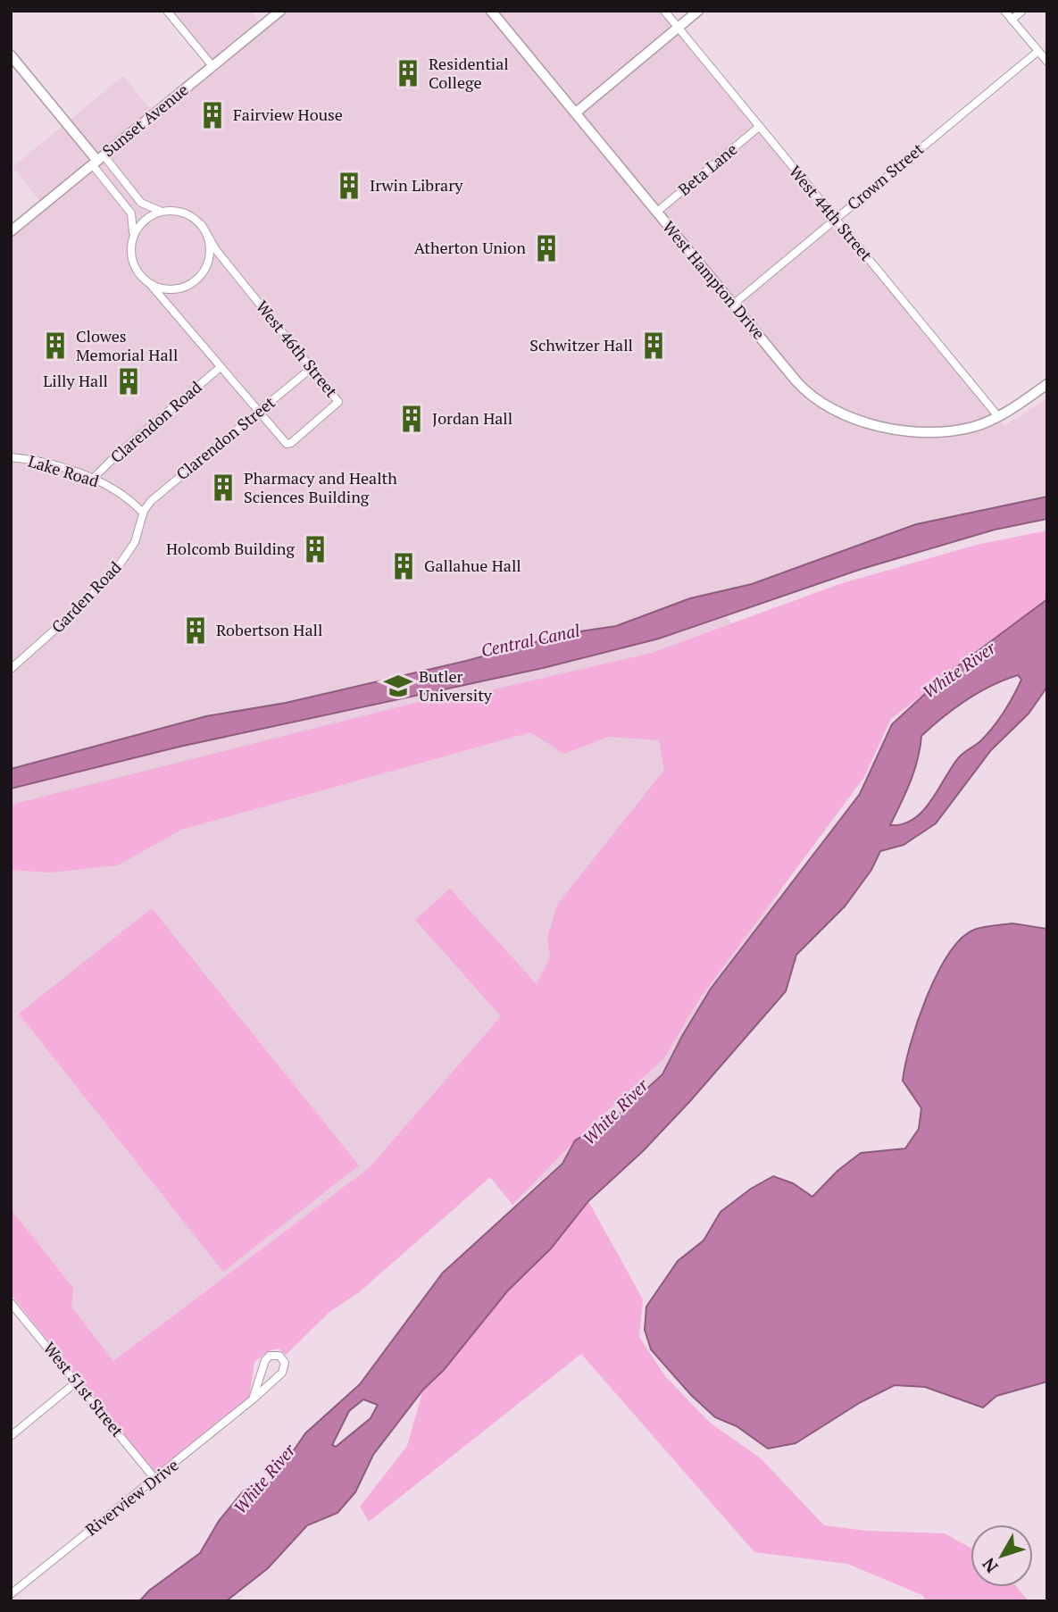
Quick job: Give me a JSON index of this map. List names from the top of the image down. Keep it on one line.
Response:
{"streets":{"street":["Sunset Avenue","Beta Lane","Crown Street","West 44th Street","West Hampton Drive","West 46th Street","Clarendon Road","Clarendon Street","Lake Road","Garden Road","West 51st Street","Riverview Drive"]},"crossings":[["Sunset Avenue","West 46th Street"],["Beta Lane","West 44th Street"],["Beta Lane","West Hampton Drive"],["Crown Street","West 44th Street"],["Crown Street","West Hampton Drive"],["West 44th Street","West Hampton Drive"],["West 46th Street","Clarendon Road"],["West 46th Street","Clarendon Street"],["Clarendon Road","Lake Road"],["Clarendon Street","Lake Road"],["Clarendon Street","Garden Road"],["Lake Road","Garden Road"],["West 51st Street","Riverview Drive"]],"water":["Central Canal","White River"],"places":{"building":["Residential College","Fairview House","Irwin Library","Atherton Union","Clowes Memorial Hall","Schwitzer Hall","Lilly Hall","Jordan Hall","Pharmacy and Health Sciences Building","Holcomb Building","Gallahue Hall","Robertson Hall"],"school or university":["Butler University"]},"north":"bottom left"}
